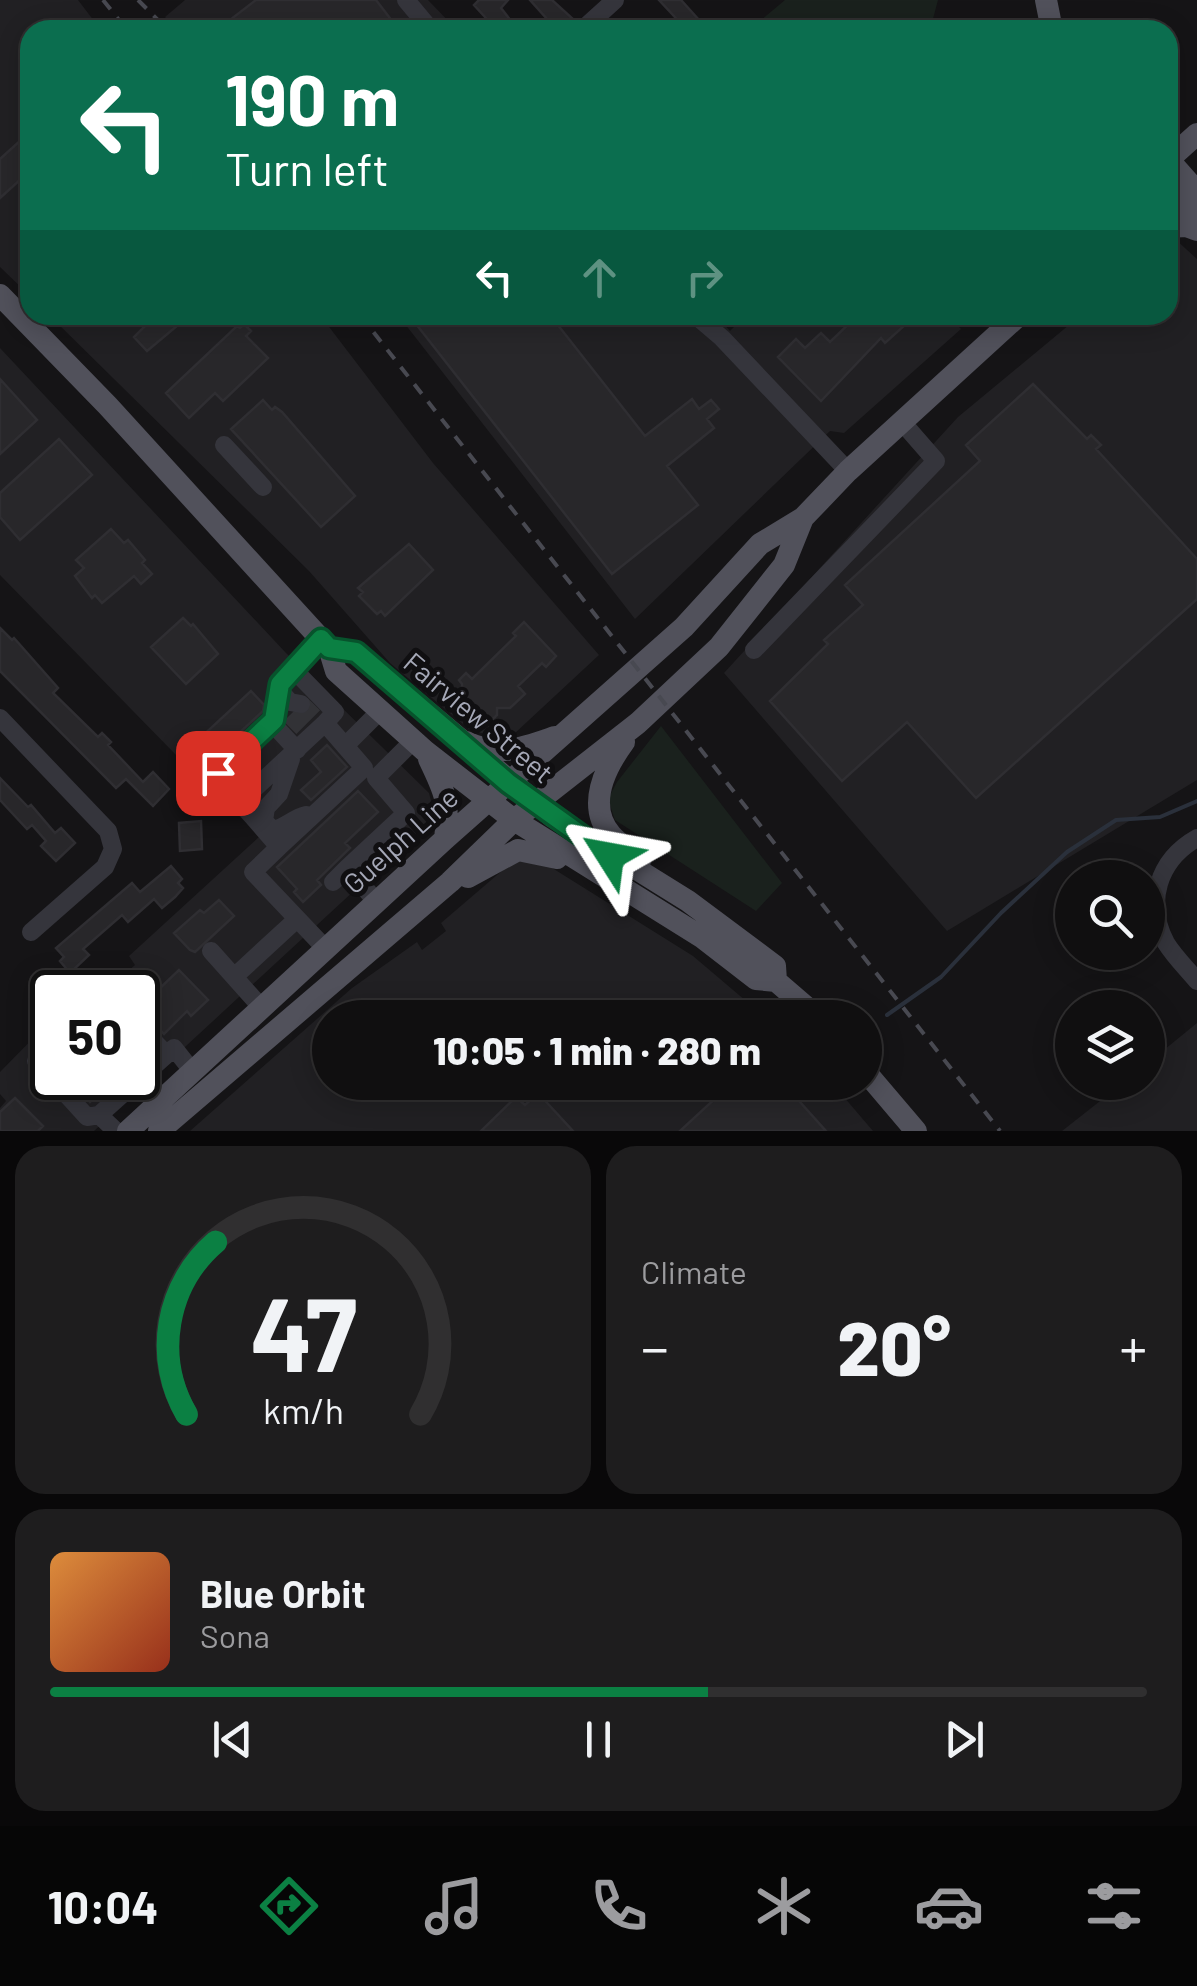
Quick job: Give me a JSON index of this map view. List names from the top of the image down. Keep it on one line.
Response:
{"streets":{"main road":["Fairview Street","Guelph Line"]},"crossings":[["Fairview Street","Guelph Line"]],"page":{"turn":["190 m","Turn left"],"limit":"50","trip":"10:05 · 1 min · 280 m","tile":"Climate","heat":["−","20°","+"],"song":["Blue Orbit","Sona"],"tabs":"10:04","gauge":["47","km/h"]}}
